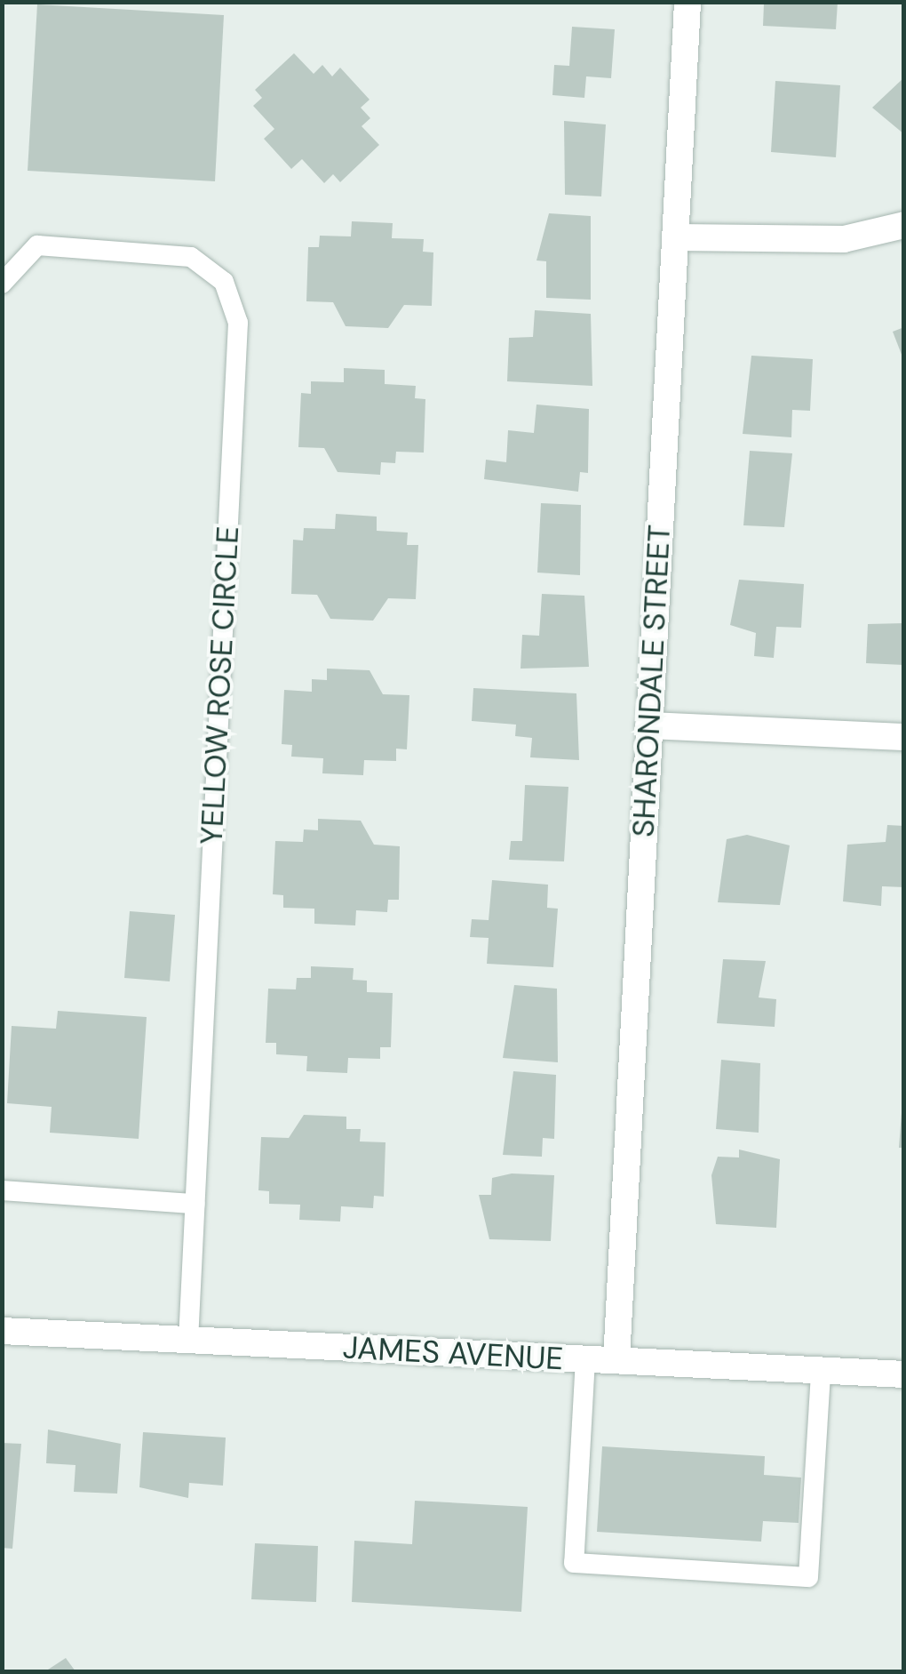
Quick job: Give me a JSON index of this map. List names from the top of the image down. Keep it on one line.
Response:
{"streets":{"street":["SHARONDALE STREET","JAMES AVENUE"],"lane":["YELLOW ROSE CIRCLE"]},"crossings":[["SHARONDALE STREET","JAMES AVENUE"],["YELLOW ROSE CIRCLE","JAMES AVENUE"]]}
